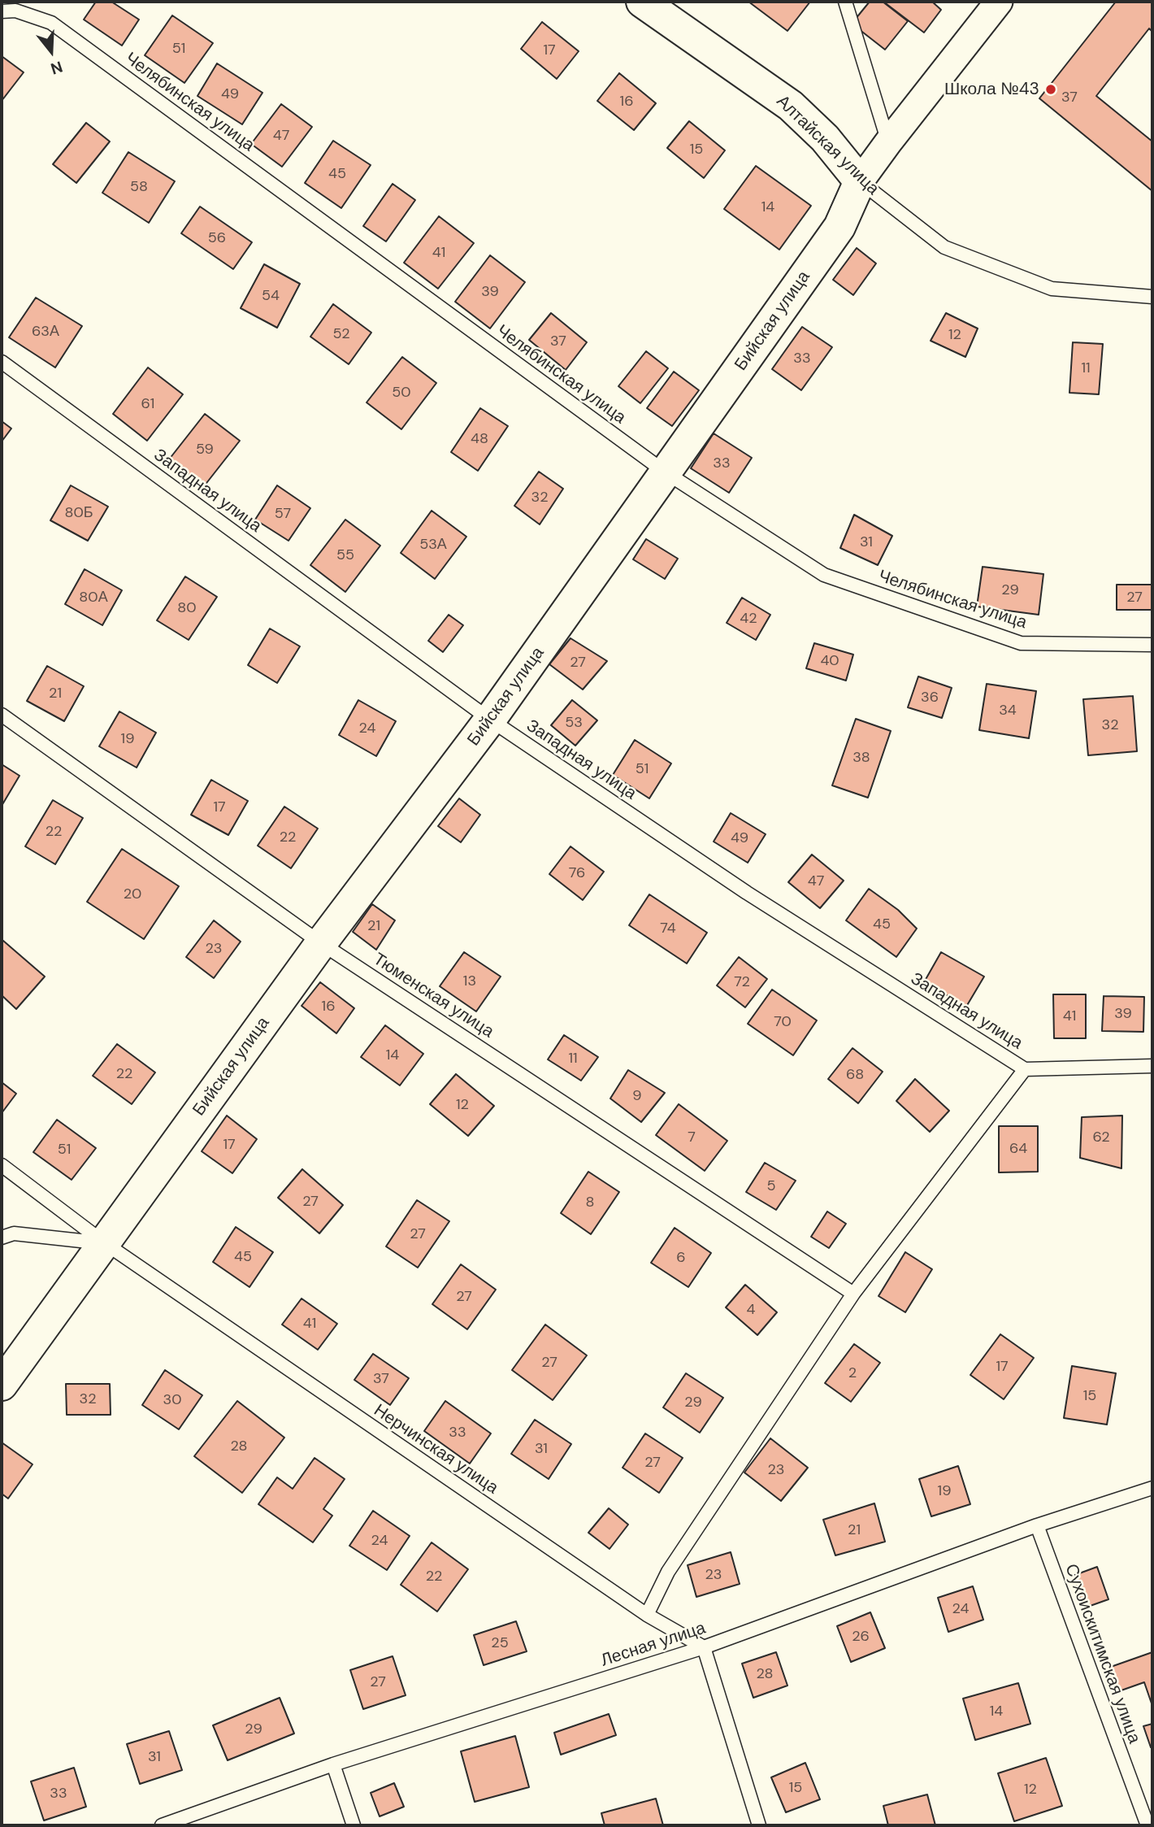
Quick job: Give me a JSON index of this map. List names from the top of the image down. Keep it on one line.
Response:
{"streets":{"street":["Алтайская улица","Бийская улица"],"lane":["Челябинская улица","Западная улица","Тюменская улица","Нерчинская улица","Лесная улица","Сухоискитимская улица"]},"crossings":[["Челябинская улица","Бийская улица"],["Алтайская улица","Бийская улица"],["Бийская улица","Западная улица"],["Бийская улица","Тюменская улица"],["Бийская улица","Нерчинская улица"],["Нерчинская улица","Лесная улица"],["Лесная улица","Сухоискитимская улица"]],"places":["Школа №43"],"house_numbers":["51","17","49","37","16","47","15","45","58","14","56","41","39","54","63А","52","12","37","33","11","50","61","48","59","33","32","80Б","57","31","53А","55","29","80А","27","80","42","40","27","21","36","34","53","32","24","19","38","51","17","22","22","49","76","47","20","45","21","74","23","13","72","16","39","41","70","14","11","22","68","9","12","7","62","17","64","51","5","27","8","27","45","6","27","4","41","27","17","2","37","15","32","30","29","33","28","31","27","23","19","21","24","23","22","24","26","25","28","27","14","29","31","15","12","33"],"north":"bottom"}
